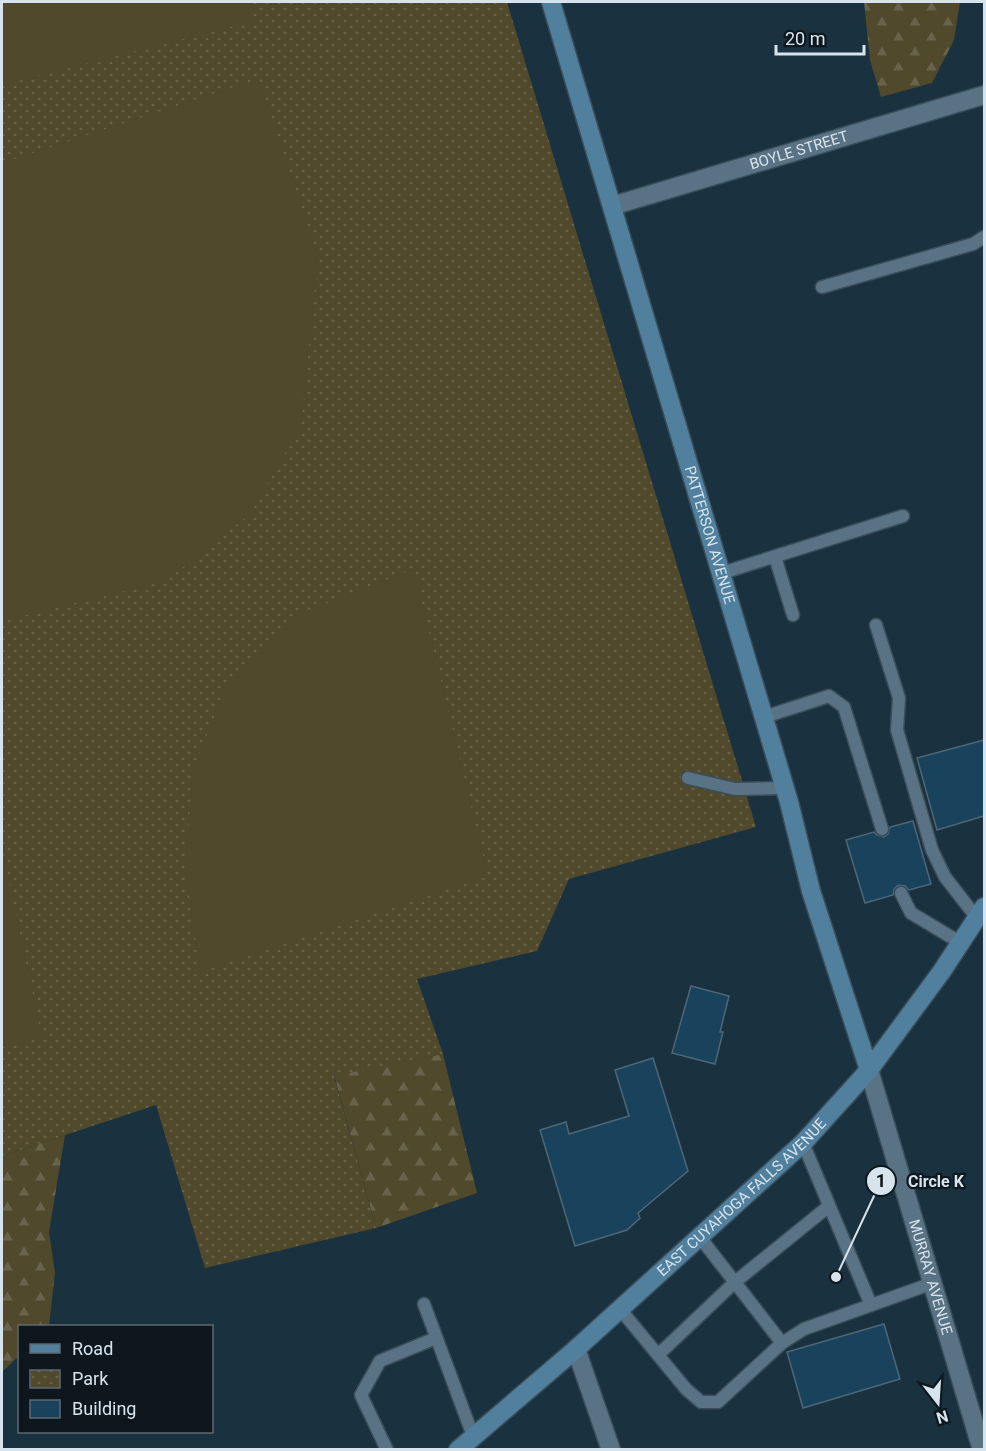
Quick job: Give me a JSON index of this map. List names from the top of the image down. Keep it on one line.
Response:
{"streets":{"street":["BOYLE STREET","PATTERSON AVENUE","EAST CUYAHOGA FALLS AVENUE","MURRAY AVENUE"]},"crossings":[["BOYLE STREET","PATTERSON AVENUE"],["PATTERSON AVENUE","EAST CUYAHOGA FALLS AVENUE"],["PATTERSON AVENUE","MURRAY AVENUE"],["EAST CUYAHOGA FALLS AVENUE","MURRAY AVENUE"]],"places":["Circle K"],"legend":["Road","Park","Building"],"scale_bar":"20 m","north":"bottom"}
